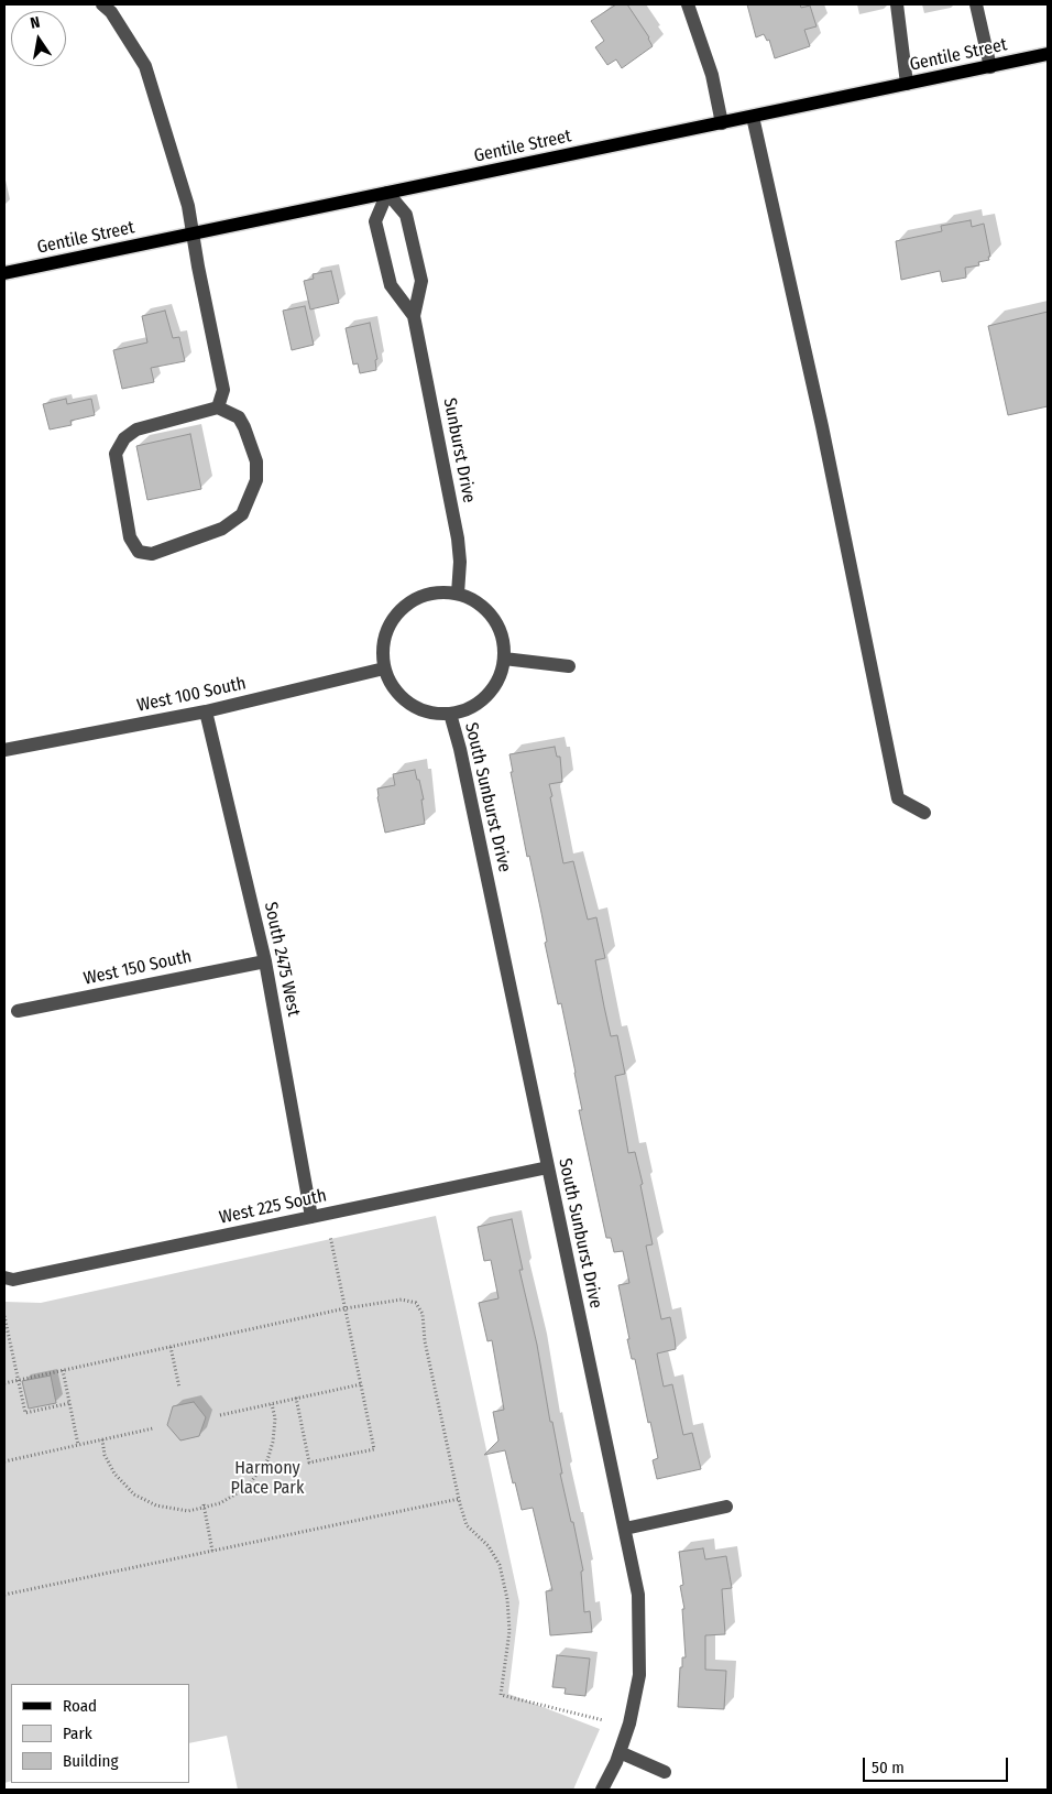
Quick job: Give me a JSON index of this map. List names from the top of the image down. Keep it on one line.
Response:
{"streets":{"main road":["Gentile Street"],"street":["Sunburst Drive","West 100 South","South Sunburst Drive","South 2475 West","West 150 South","West 225 South"]},"crossings":[["Gentile Street","Sunburst Drive"],["Sunburst Drive","West 100 South"],["Sunburst Drive","South Sunburst Drive"],["West 100 South","South Sunburst Drive"],["West 100 South","South 2475 West"],["South Sunburst Drive","West 225 South"],["South 2475 West","West 150 South"],["South 2475 West","West 225 South"]],"parks":["Harmony Place Park"],"legend":["Road","Park","Building"],"scale_bar":"50 m","north":"top"}
